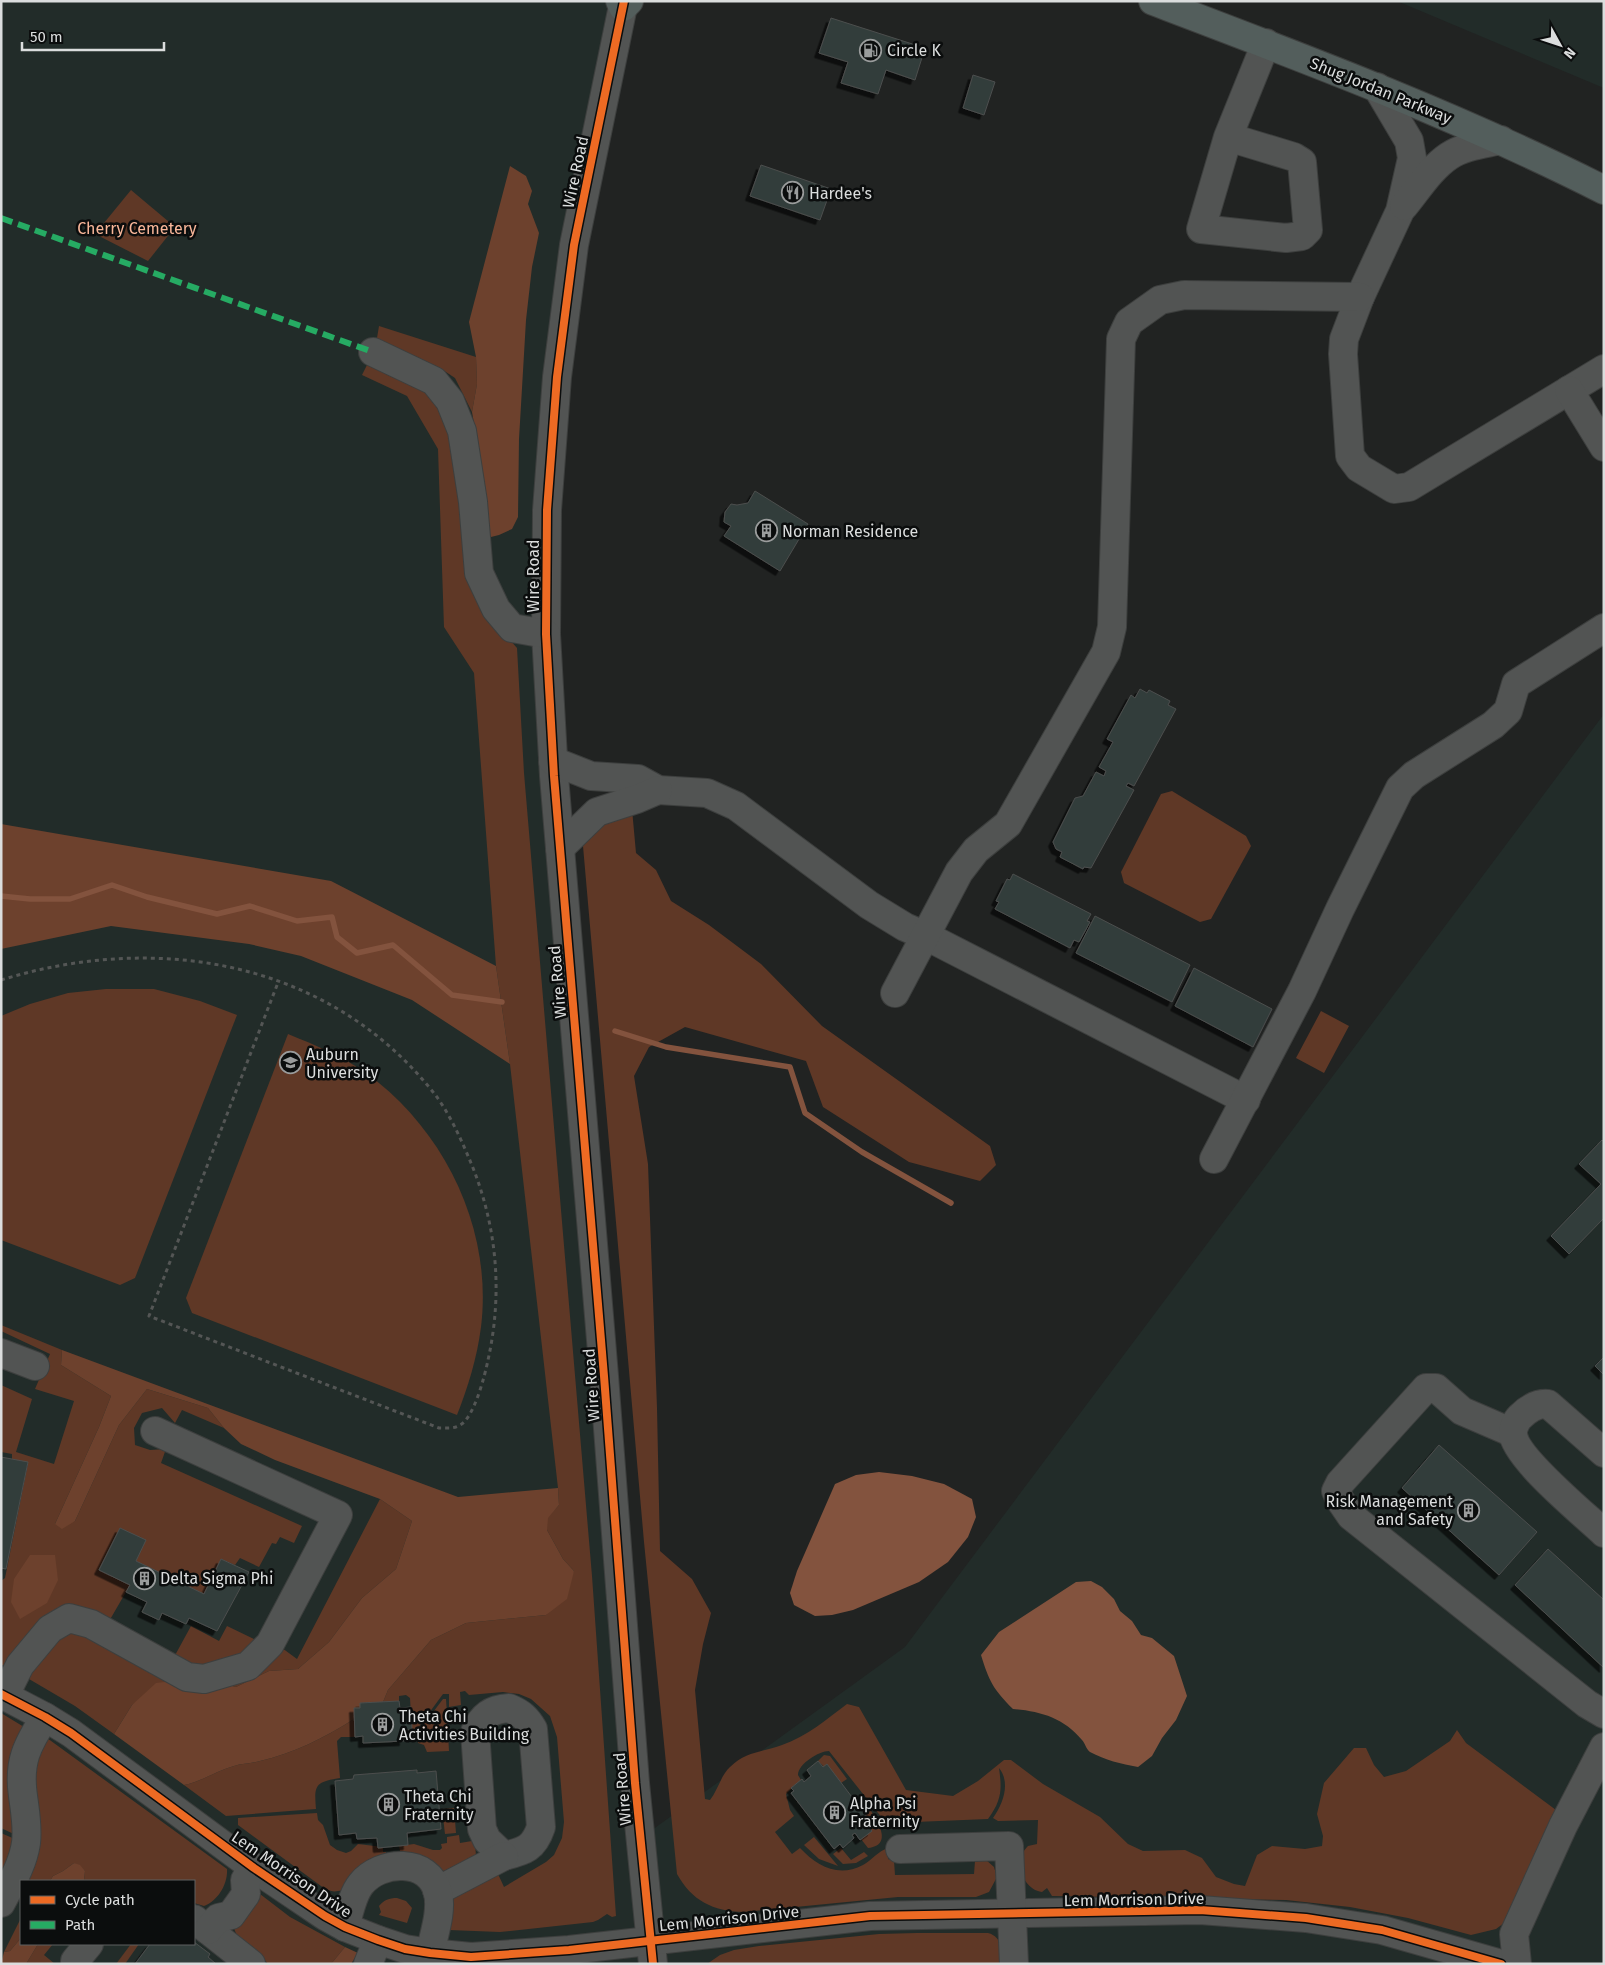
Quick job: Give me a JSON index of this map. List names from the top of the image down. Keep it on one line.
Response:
{"streets":{"main road":["Shug Jordan Parkway"],"street":["Wire Road","Lem Morrison Drive"]},"crossings":[["Wire Road","Lem Morrison Drive"]],"parks":["Cherry Cemetery"],"places":{"fuel station":["Circle K"],"restaurant":["Hardee's"],"building":["Norman Residence","Risk Management and Safety","Delta Sigma Phi","Theta Chi Activities Building","Theta Chi Fraternity","Alpha Psi Fraternity"],"school or university":["Auburn University"]},"legend":["Cycle path","Path"],"scale_bar":"50 m","north":"bottom right"}
